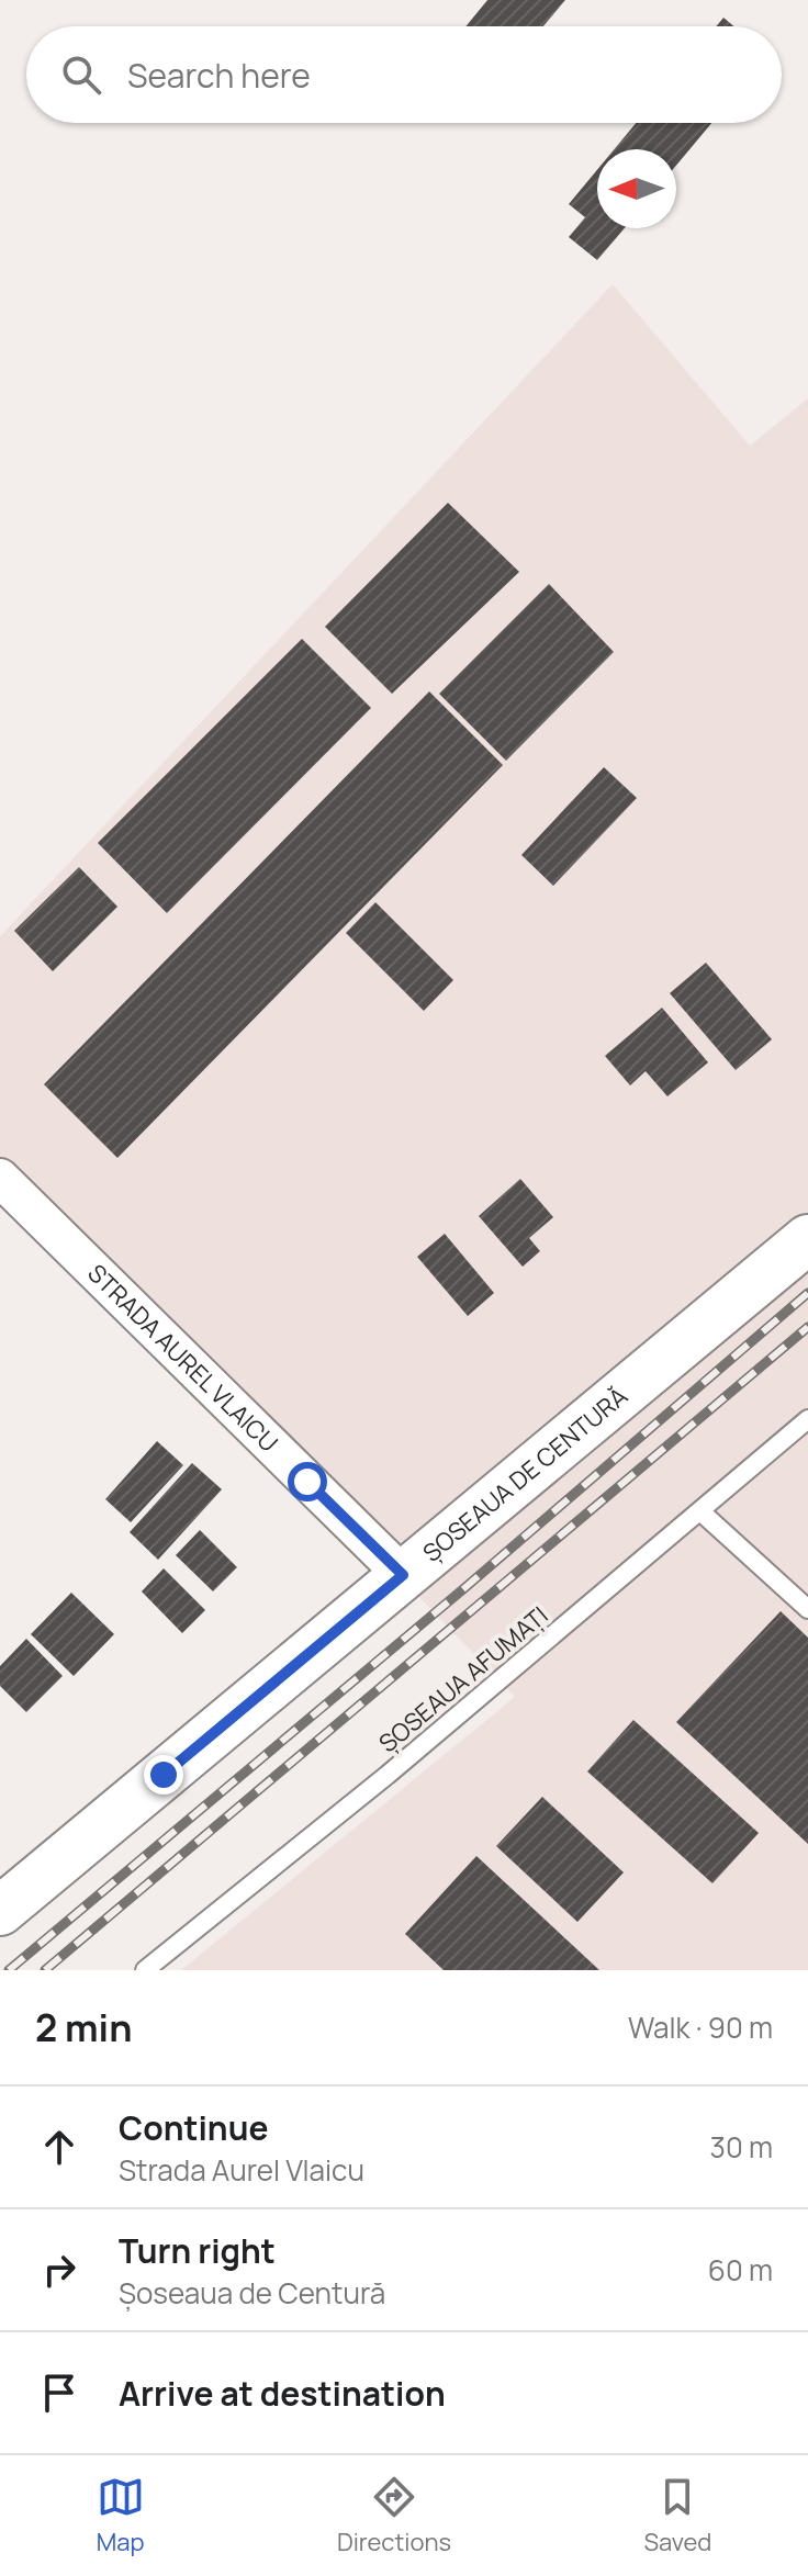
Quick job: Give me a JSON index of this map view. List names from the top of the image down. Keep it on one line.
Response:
{"streets":{"main road":["ȘOSEAUA DE CENTURĂ"],"street":["STRADA AUREL VLAICU"],"lane":["ȘOSEAUA AFUMAȚI"]},"crossings":[["STRADA AUREL VLAICU","ȘOSEAUA DE CENTURĂ"]],"north":"left","page":{"search":"Search here","heading":["2 min","Walk · 90 m"],"list":[["Continue","Strada Aurel Vlaicu","30 m"],["Turn right","Șoseaua de Centură","60 m"],"Arrive at destination"],"nav":["Map","Directions","Saved"]}}
